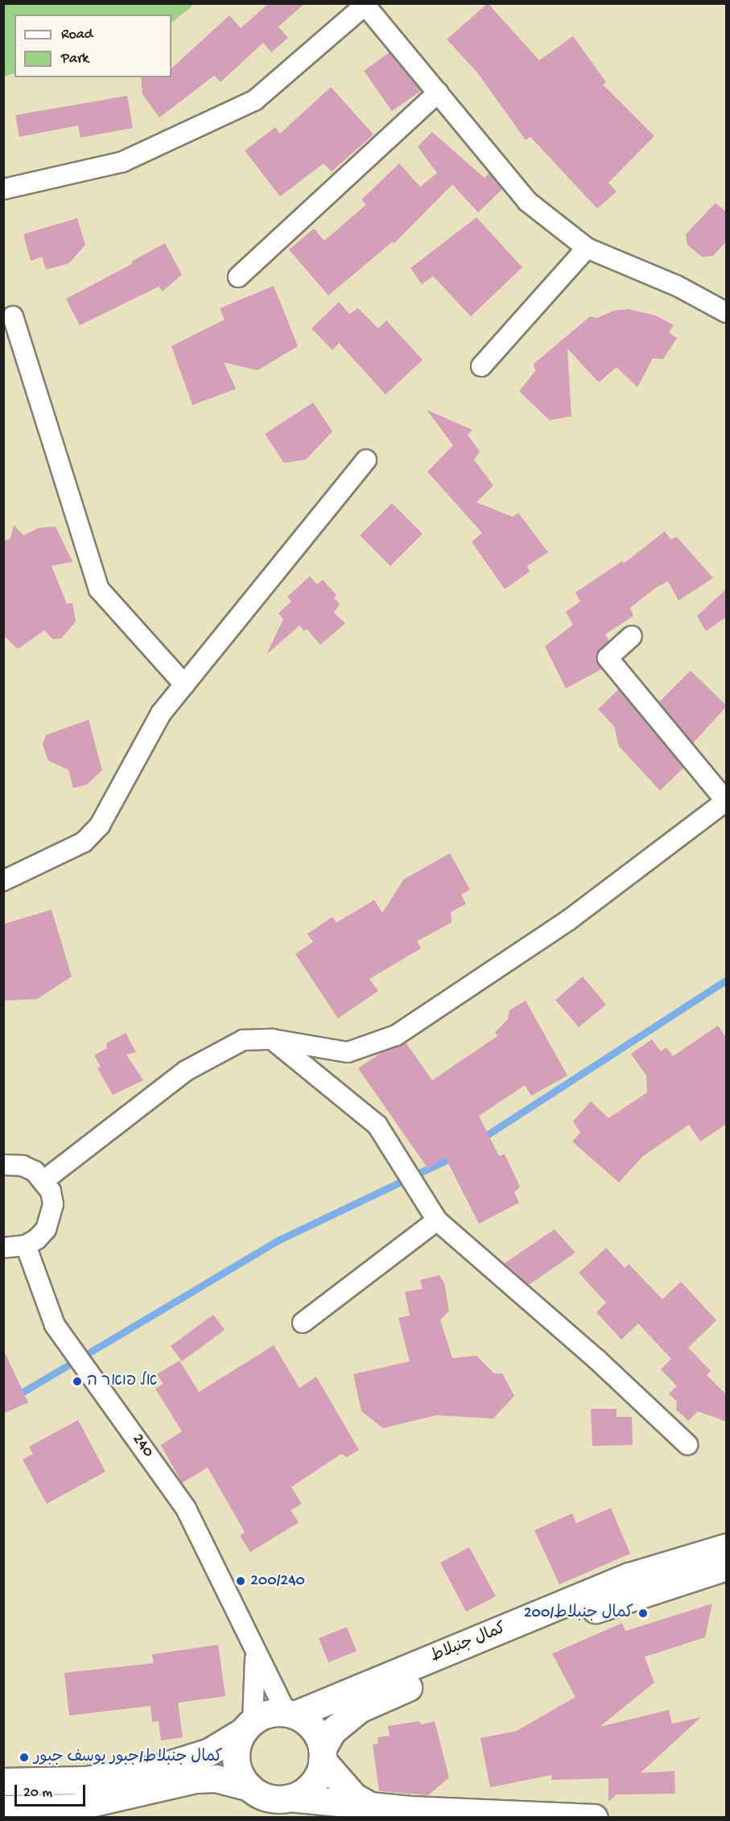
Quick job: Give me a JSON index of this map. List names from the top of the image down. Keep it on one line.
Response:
{"streets":{"main road":["كمال جنبلاط"],"street":["240"]},"crossings":[["240","كمال جنبلاط"]],"places":["אל פואר ה","200/240","200/كمال جنبلاط","كمال جنبلاط/جبور يوسف جبور"],"legend":["Road","Park"],"scale_bar":"20 m"}
